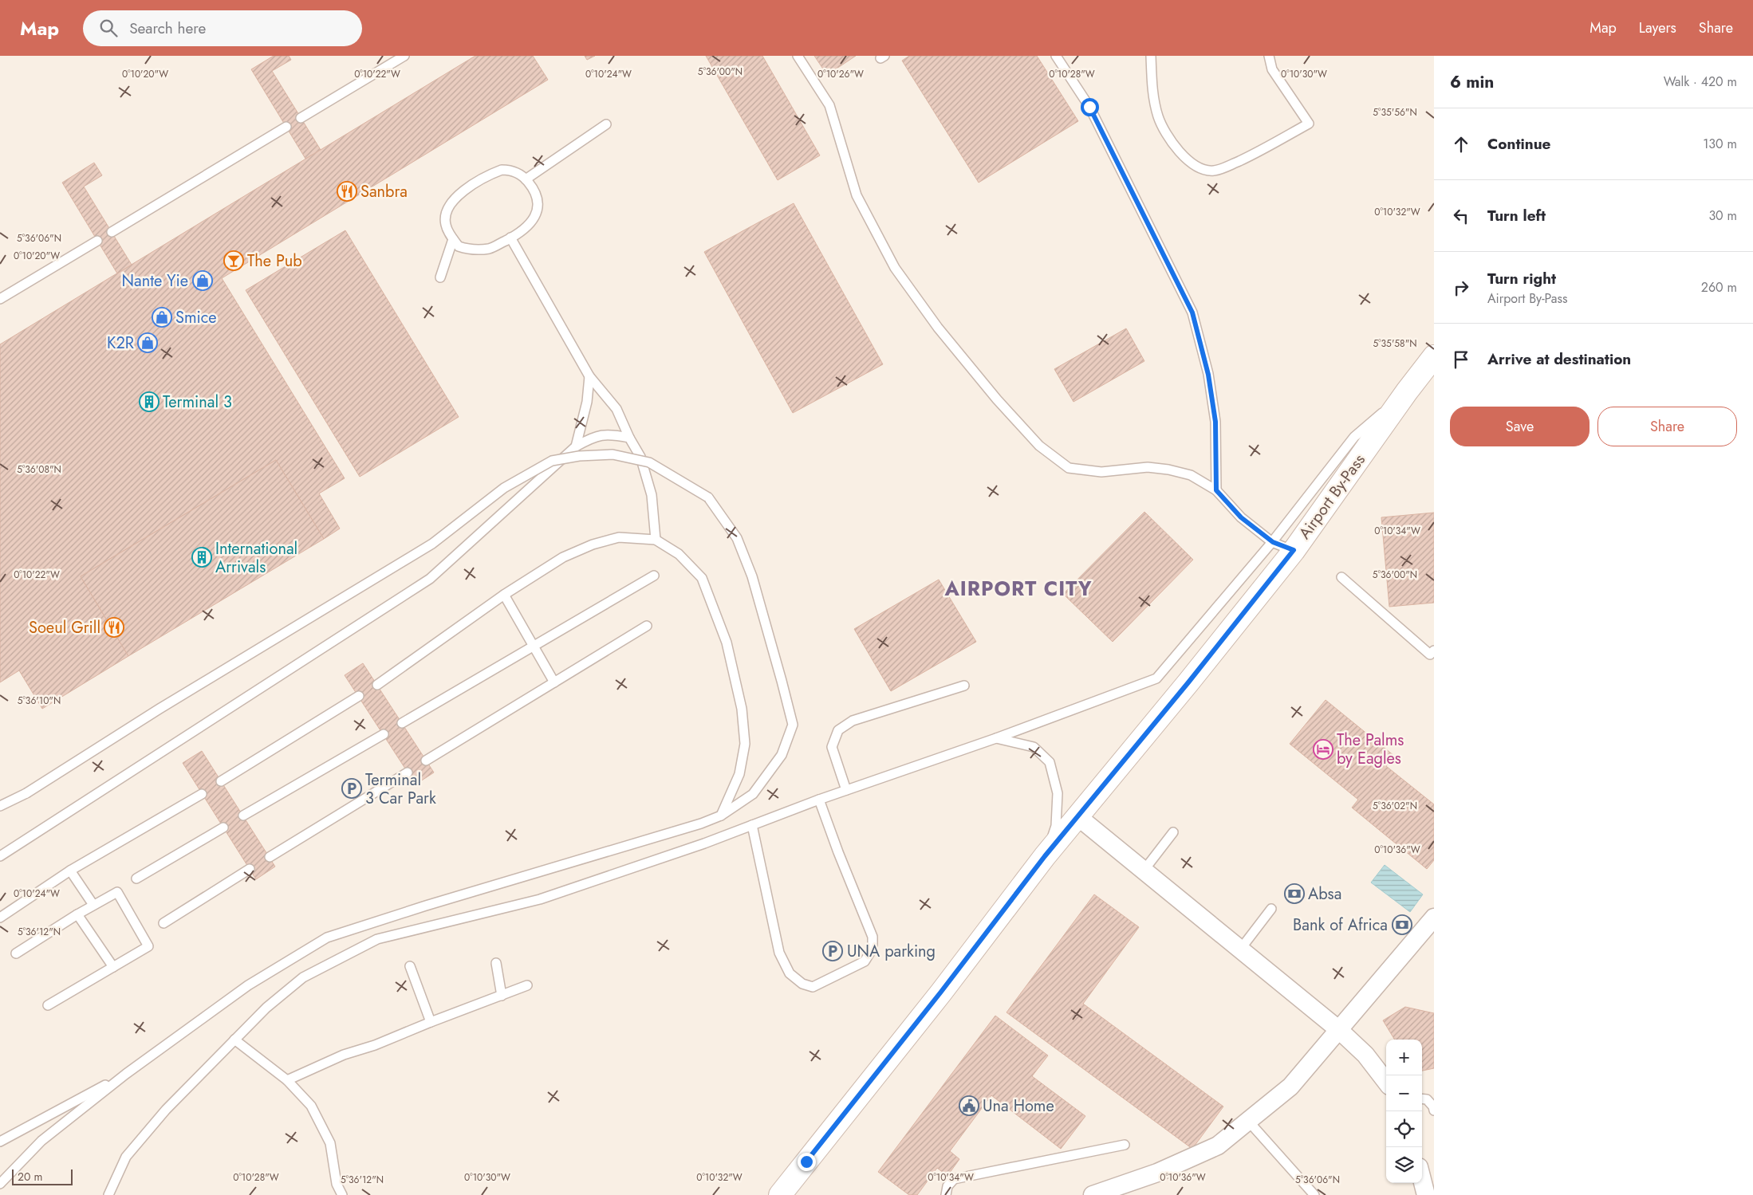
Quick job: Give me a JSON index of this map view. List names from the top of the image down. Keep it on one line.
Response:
{"streets":{"main road":["Airport By-Pass"]},"districts":["AIRPORT CITY"],"places":{"restaurant":["Sanbra","Soeul Grill"],"bar":["The Pub"],"shop":["Nante Yie","Smice","K2R"],"building":["Terminal 3","International Arrivals"],"hotel":["The Palms by Eagles"],"parking":["Terminal 3 Car Park","UNA parking"],"bank":["Absa","Bank of Africa"],"public building":["Una Home"]},"scale_bar":"20 m","page":{"header":"Map","search":"Search here","nav":["Map","Layers","Share"],"heading":["6 min","Walk · 420 m"],"list":[["Continue","130 m"],["Turn left","30 m"],["Turn right","Airport By-Pass","260 m"],"Arrive at destination"],"buttons":["Save","Share"],"map_buttons":["+","−"],"scale":"20 m"},"coordinates":["5°36'00\"N","0°10'24\"W","0°10'20\"W","0°10'22\"W","0°10'26\"W","0°10'28\"W","0°10'30\"W","5°35'56\"N","0°10'32\"W","5°36'06\"N","5°35'58\"N","5°36'08\"N","0°10'34\"W","5°36'10\"N","5°36'02\"N","0°10'36\"W","5°36'12\"N"]}
